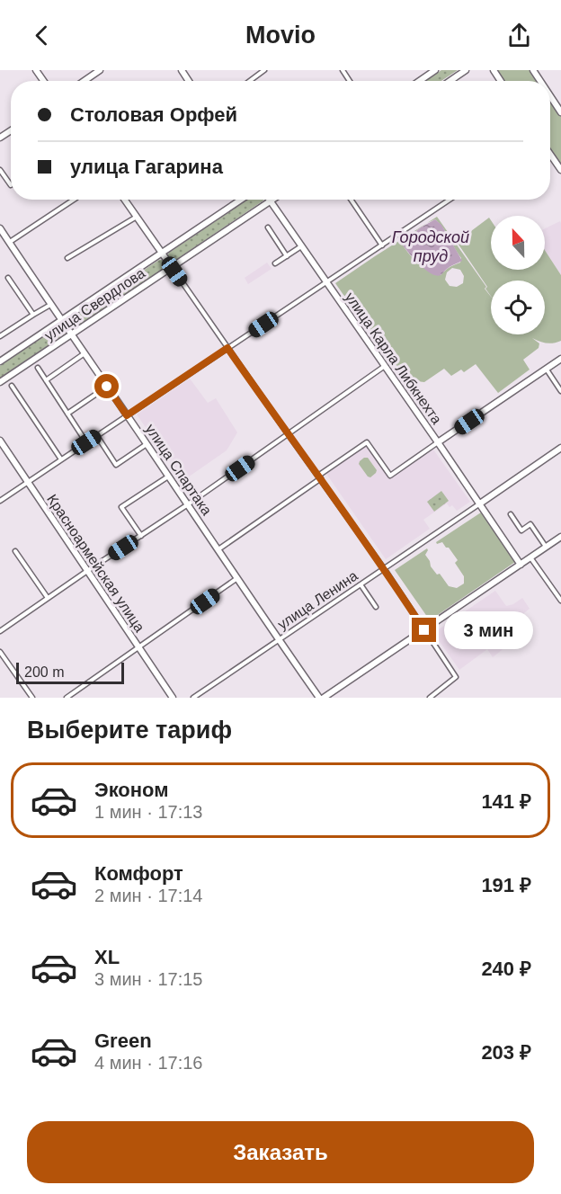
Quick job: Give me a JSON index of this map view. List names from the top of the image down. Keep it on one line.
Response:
{"streets":{"street":["улица Свердлова","улица Карла Либкнехта","улица Спартака","Красноармейская улица","улица Ленина"]},"crossings":[["улица Свердлова","улица Карла Либкнехта"],["улица Свердлова","улица Спартака"],["улица Карла Либкнехта","улица Ленина"],["улица Спартака","улица Ленина"]],"water":["Городской пруд"],"scale_bar":"200 m","north":"top","page":{"header":"Movio","banner":["Столовая Орфей","улица Гагарина"],"bubble":"3 мин","scale":"200 m","heading":"Выберите тариф","list":[{"name":"Эконом","note":"1 мин · 17:13","value":"141 ₽"},{"name":"Комфорт","note":"2 мин · 17:14","value":"191 ₽"},{"name":"XL","note":"3 мин · 17:15","value":"240 ₽"},{"name":"Green","note":"4 мин · 17:16","value":"203 ₽"}],"buttons":"Заказать"}}
